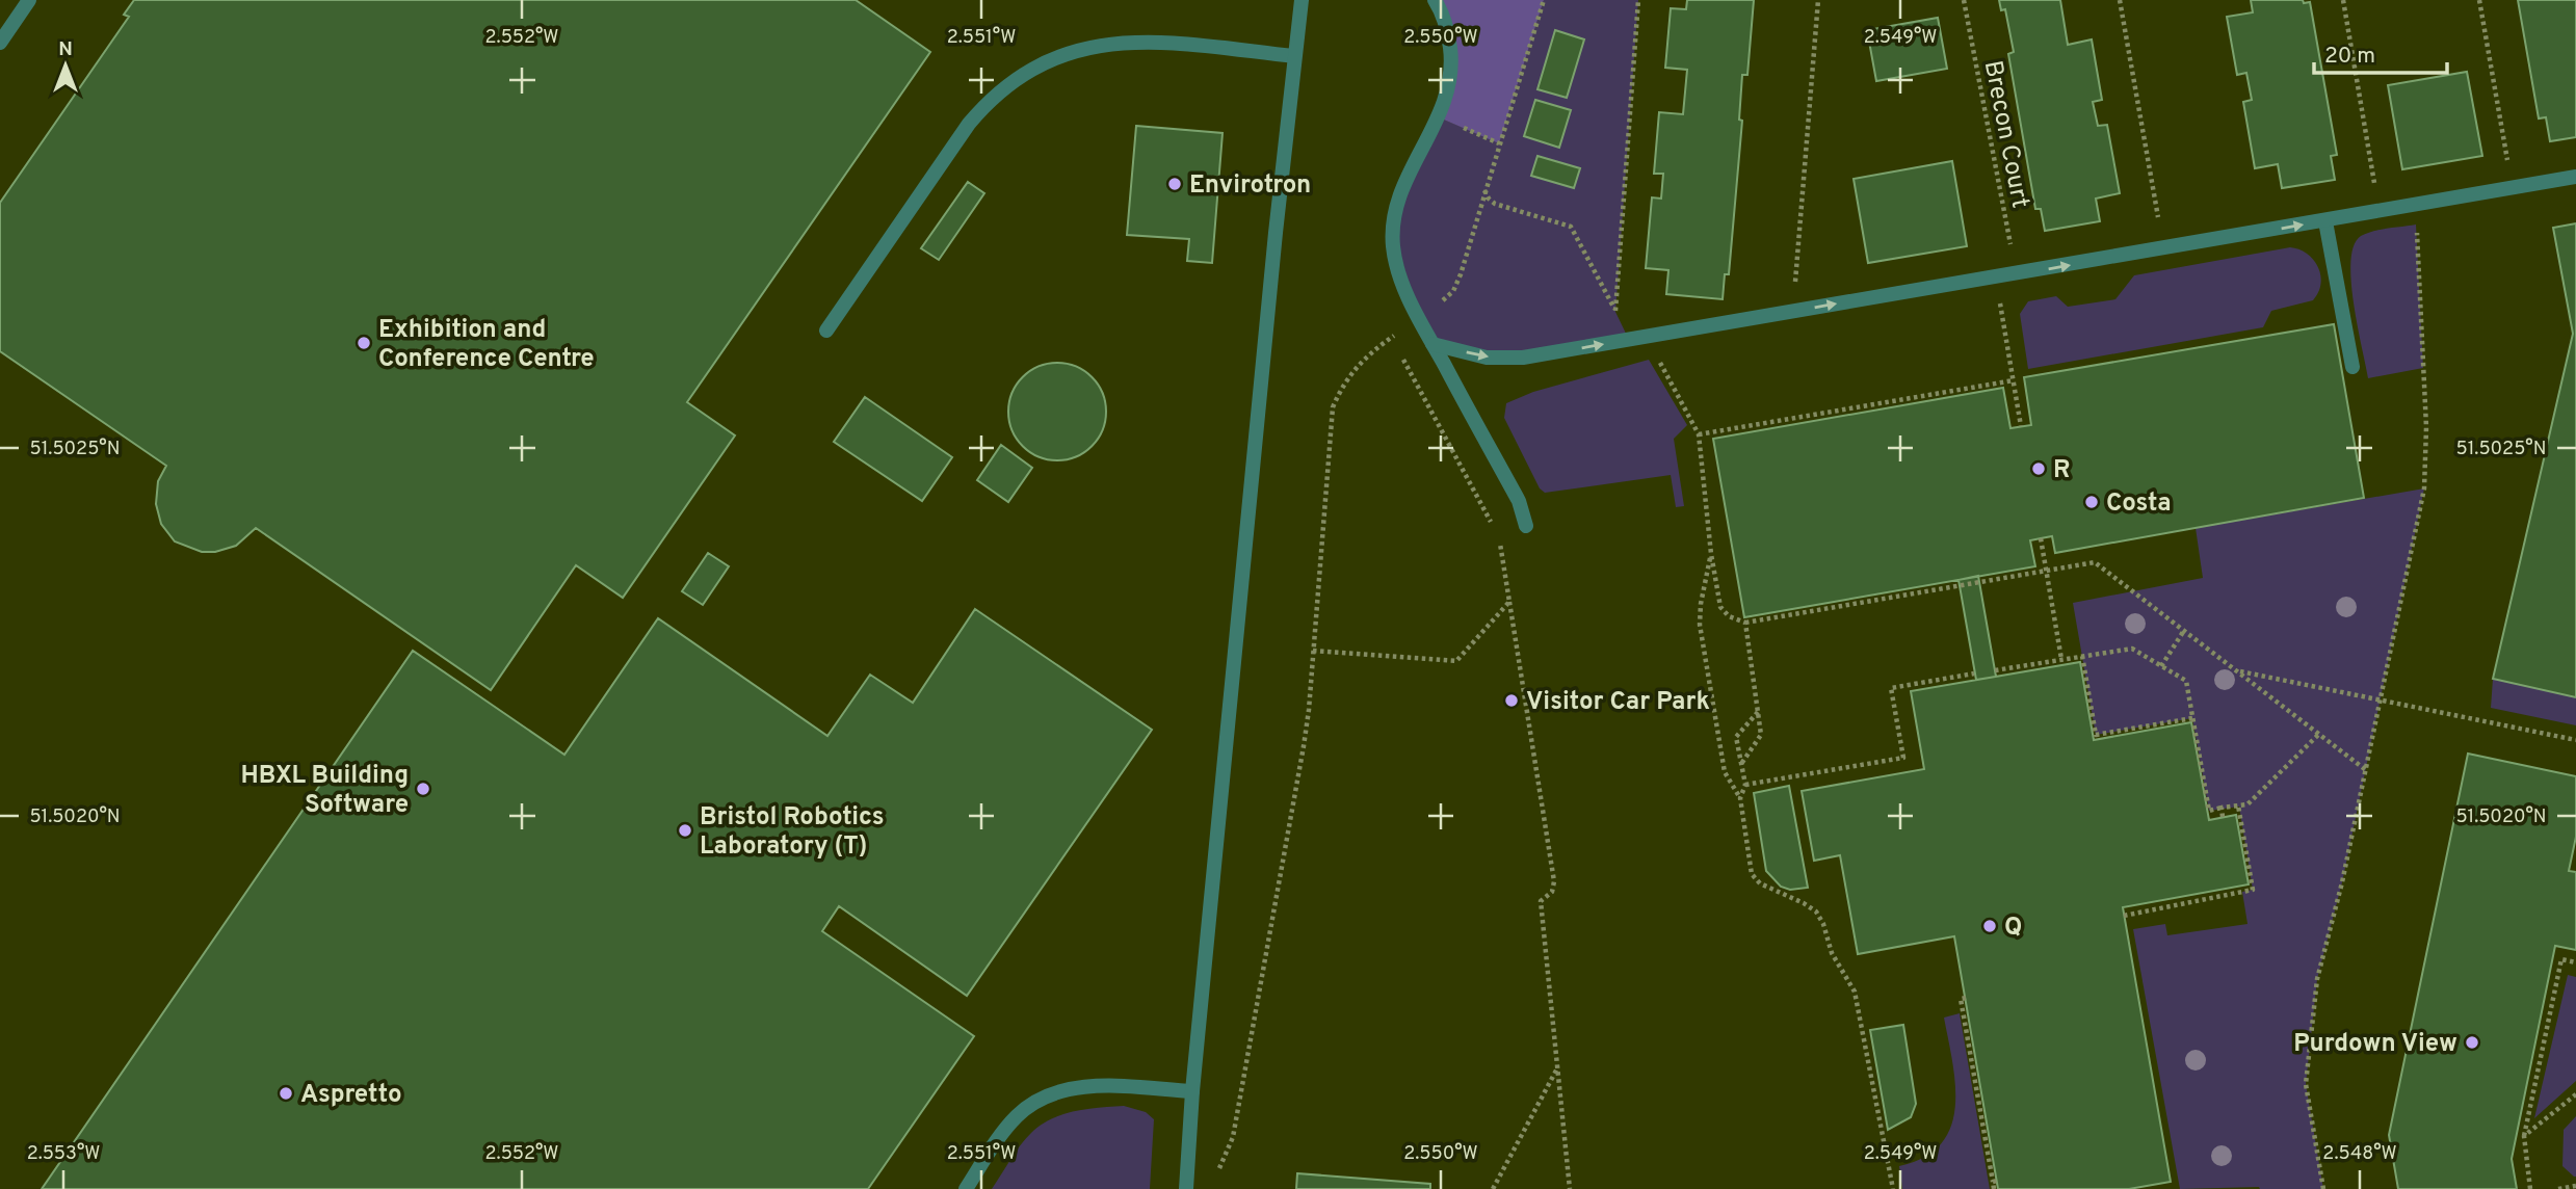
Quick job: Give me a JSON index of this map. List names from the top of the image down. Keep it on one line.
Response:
{"streets":{"path":["Brecon Court"]},"places":["Envirotron","Exhibition and Conference Centre","R","Costa","Visitor Car Park","HBXL Building Software","Bristol Robotics Laboratory (T)","Q","Purdown View","Aspretto"],"scale_bar":"20 m","north":"top","coordinates":["2.552°W","2.551°W","2.550°W","2.549°W","51.5025°N","51.5020°N","2.553°W","2.548°W"]}
